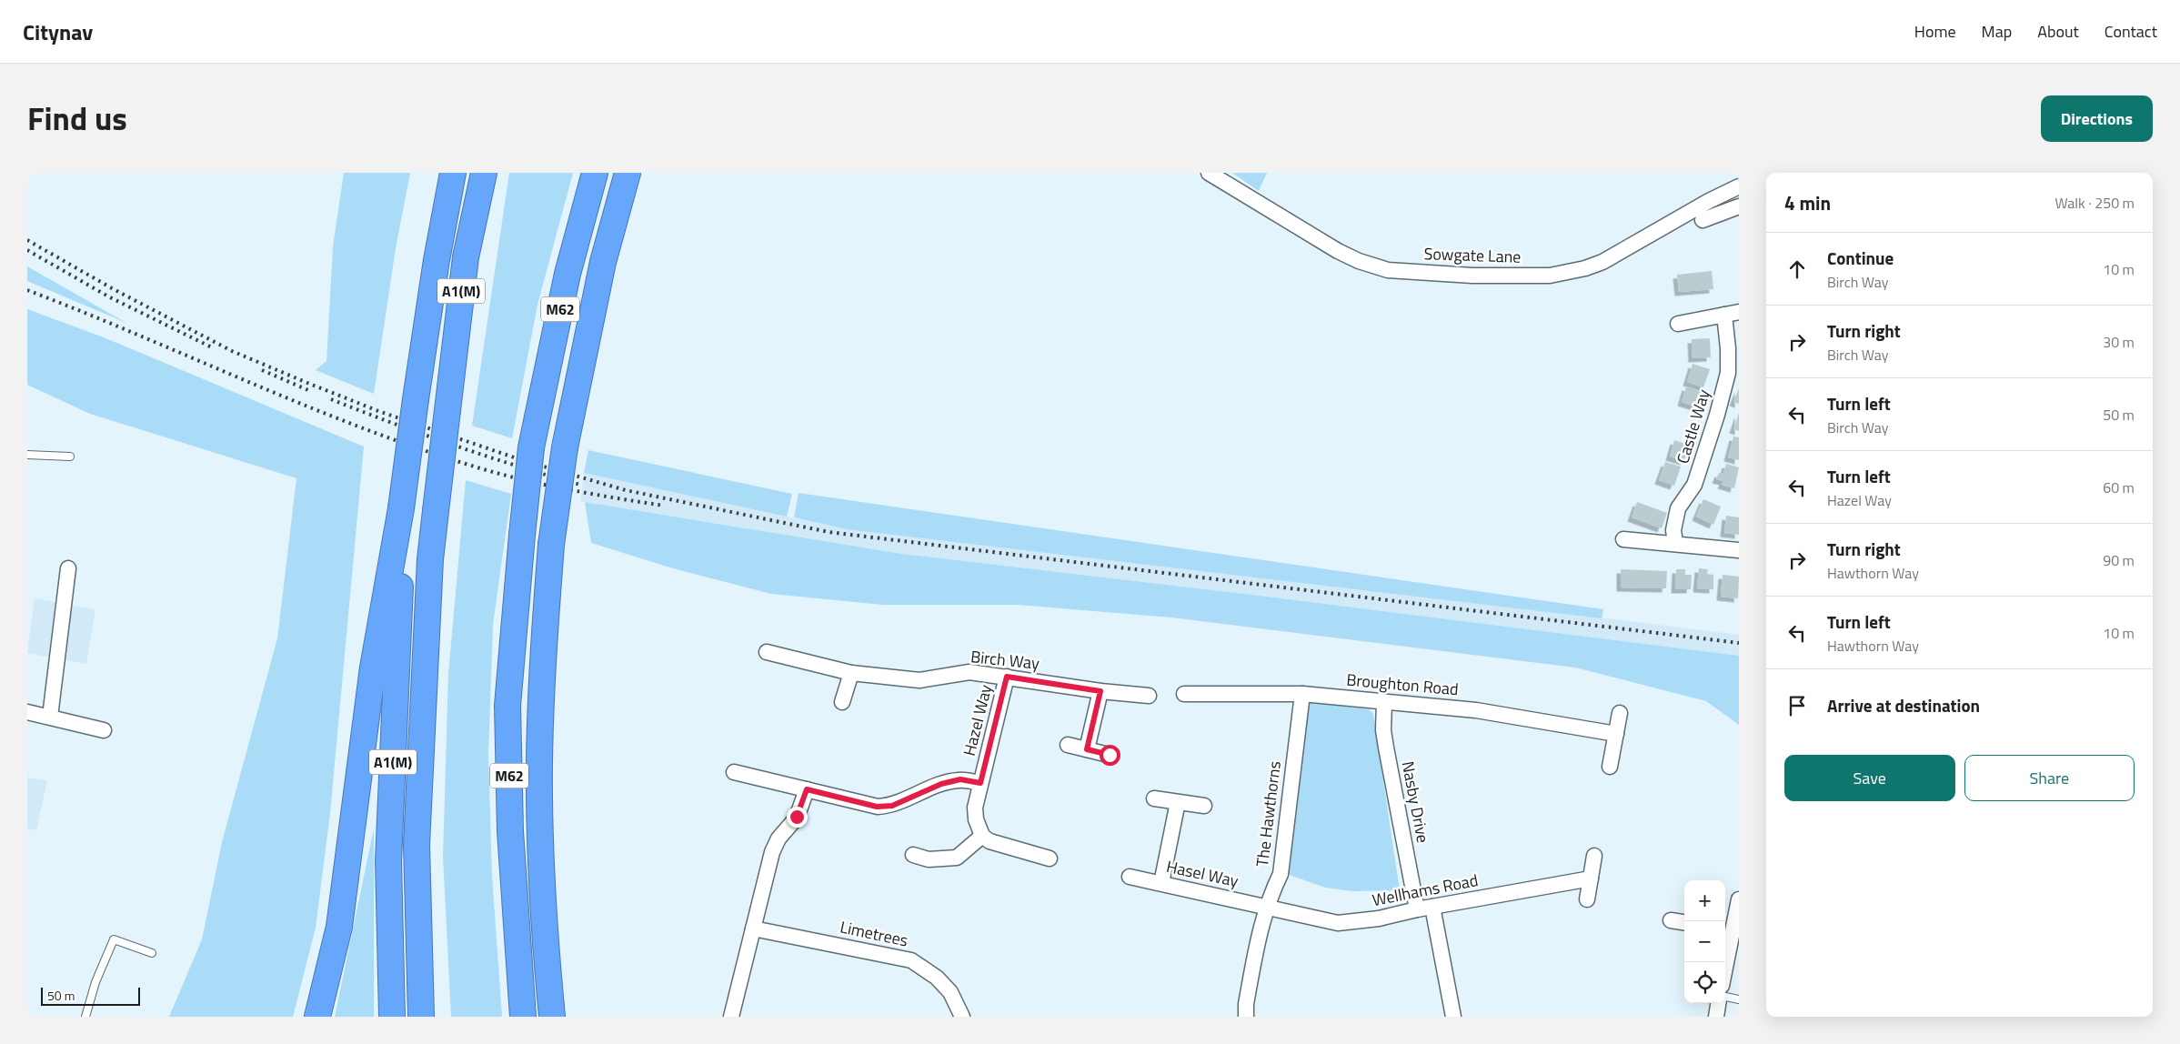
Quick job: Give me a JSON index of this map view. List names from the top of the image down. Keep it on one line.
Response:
{"streets":{"highway":["A1(M)","M62"],"street":["Sowgate Lane","Castle Way","Birch Way","Broughton Road","Hazel Way","Nasby Drive","The Hawthorns","Hasel Way","Wellhams Road","Limetrees"]},"crossings":[["Birch Way","Hazel Way"],["Broughton Road","Nasby Drive"],["Broughton Road","The Hawthorns"],["Nasby Drive","Wellhams Road"],["The Hawthorns","Hasel Way"],["The Hawthorns","Wellhams Road"],["Hasel Way","Wellhams Road"]],"scale_bar":"50 m","page":{"header":"Citynav","nav":["Home","Map","About","Contact"],"title":"Find us","buttons":["Directions",["Save","Share"]],"heading":["4 min","Walk · 250 m"],"list":[["Continue","Birch Way","10 m"],["Turn right","Birch Way","30 m"],["Turn left","Birch Way","50 m"],["Turn left","Hazel Way","60 m"],["Turn right","Hawthorn Way","90 m"],["Turn left","Hawthorn Way","10 m"],"Arrive at destination"],"map_buttons":["+","−"],"scale":"50 m"}}
